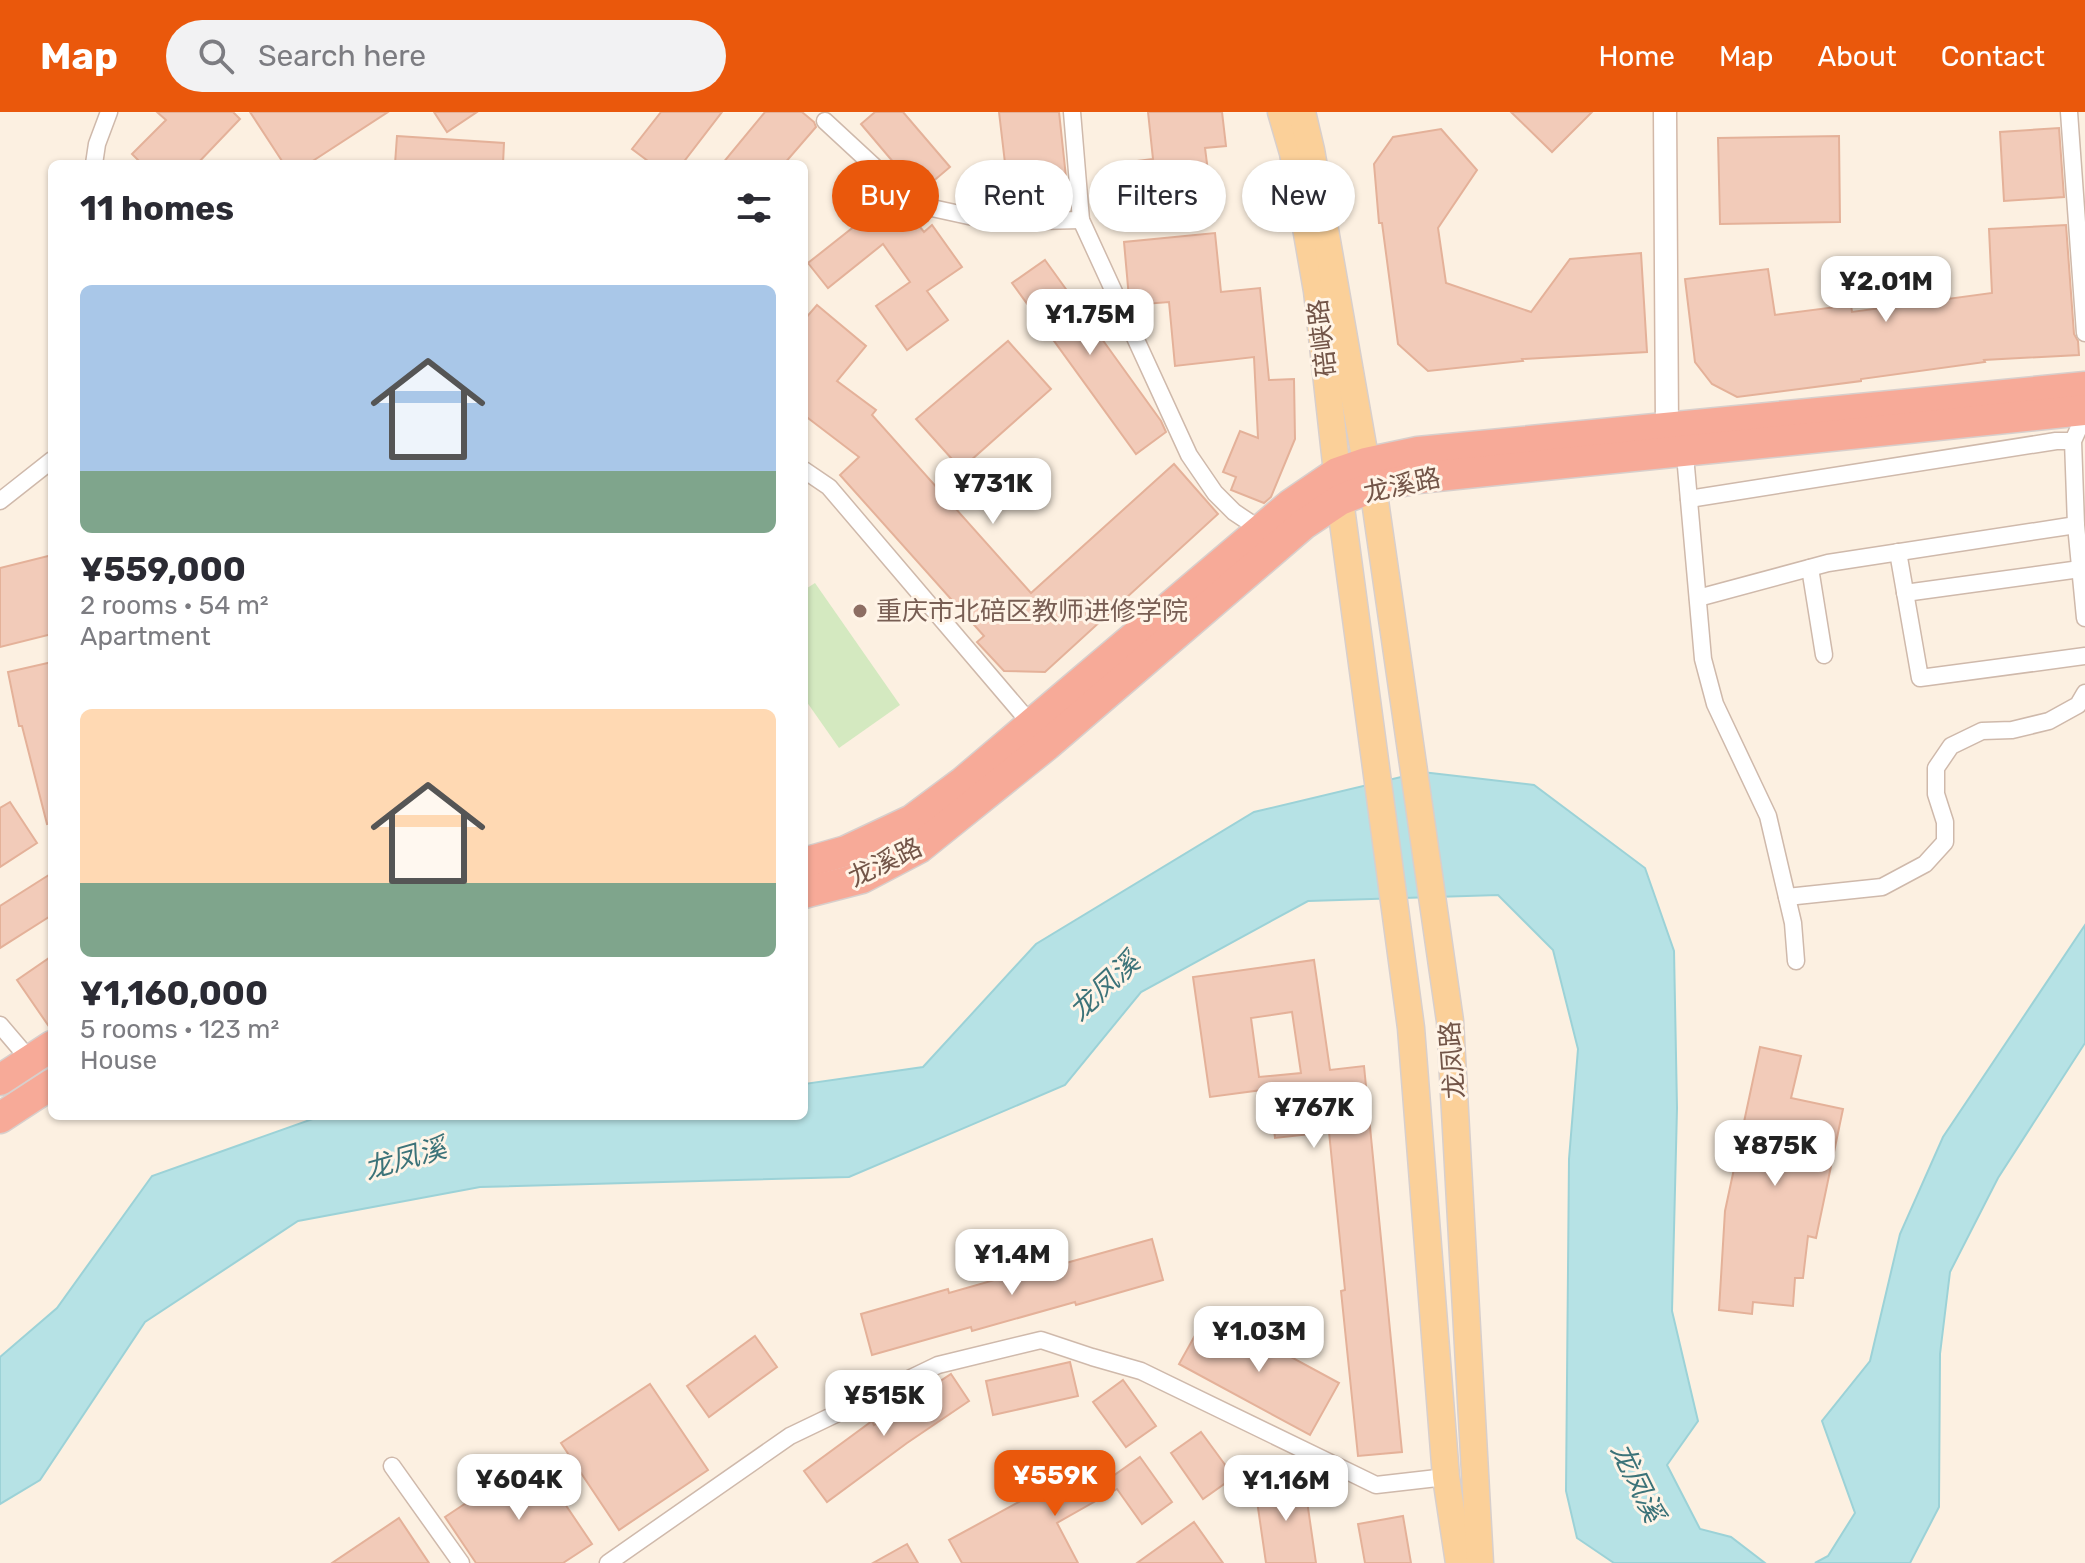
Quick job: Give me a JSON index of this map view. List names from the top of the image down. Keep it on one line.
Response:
{"streets":{"highway":["龙溪路"],"main road":["碚峡路","龙凤路"]},"crossings":[["碚峡路","龙溪路"],["碚峡路","龙凤路"]],"water":["龙凤溪"],"places":["重庆市北碚区教师进修学院"],"page":{"header":"Map","search":"Search here","nav":["Home","Map","About","Contact"],"chip":["Buy","Rent","Filters","New"],"heading":"11 homes","price":["¥2.01M","¥1.75M","¥731K","¥767K","¥875K","¥1.4M","¥1.03M","¥515K","¥559K","¥604K","¥1.16M"],"list":[{"name":"¥559,000","note":"2 rooms · 54 m² · Apartment"},{"name":"¥1,160,000","note":"5 rooms · 123 m² · House"}]}}
